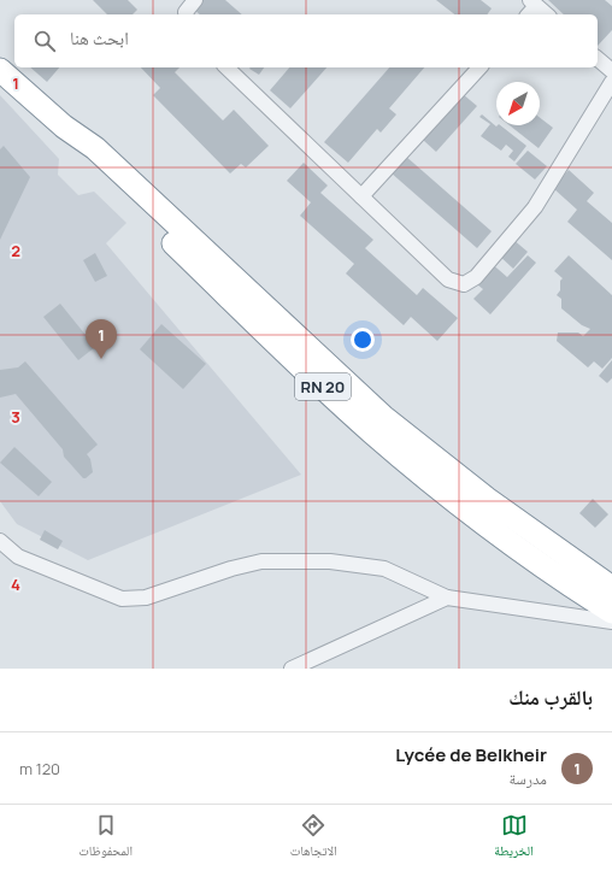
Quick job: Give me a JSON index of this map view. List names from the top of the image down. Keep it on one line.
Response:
{"streets":{"highway":["RN 20"]},"north":"bottom left","page":{"search":"ابحث هنا","pins":"1","heading":"بالقرب منك","list":[{"mark":"1","name":"Lycée de Belkheir","note":"مدرسة","value":"120 m"}],"nav":["الخريطة","الاتجاهات","المحفوظات"]},"grid":{"rows":["1","2","3","4"]}}
